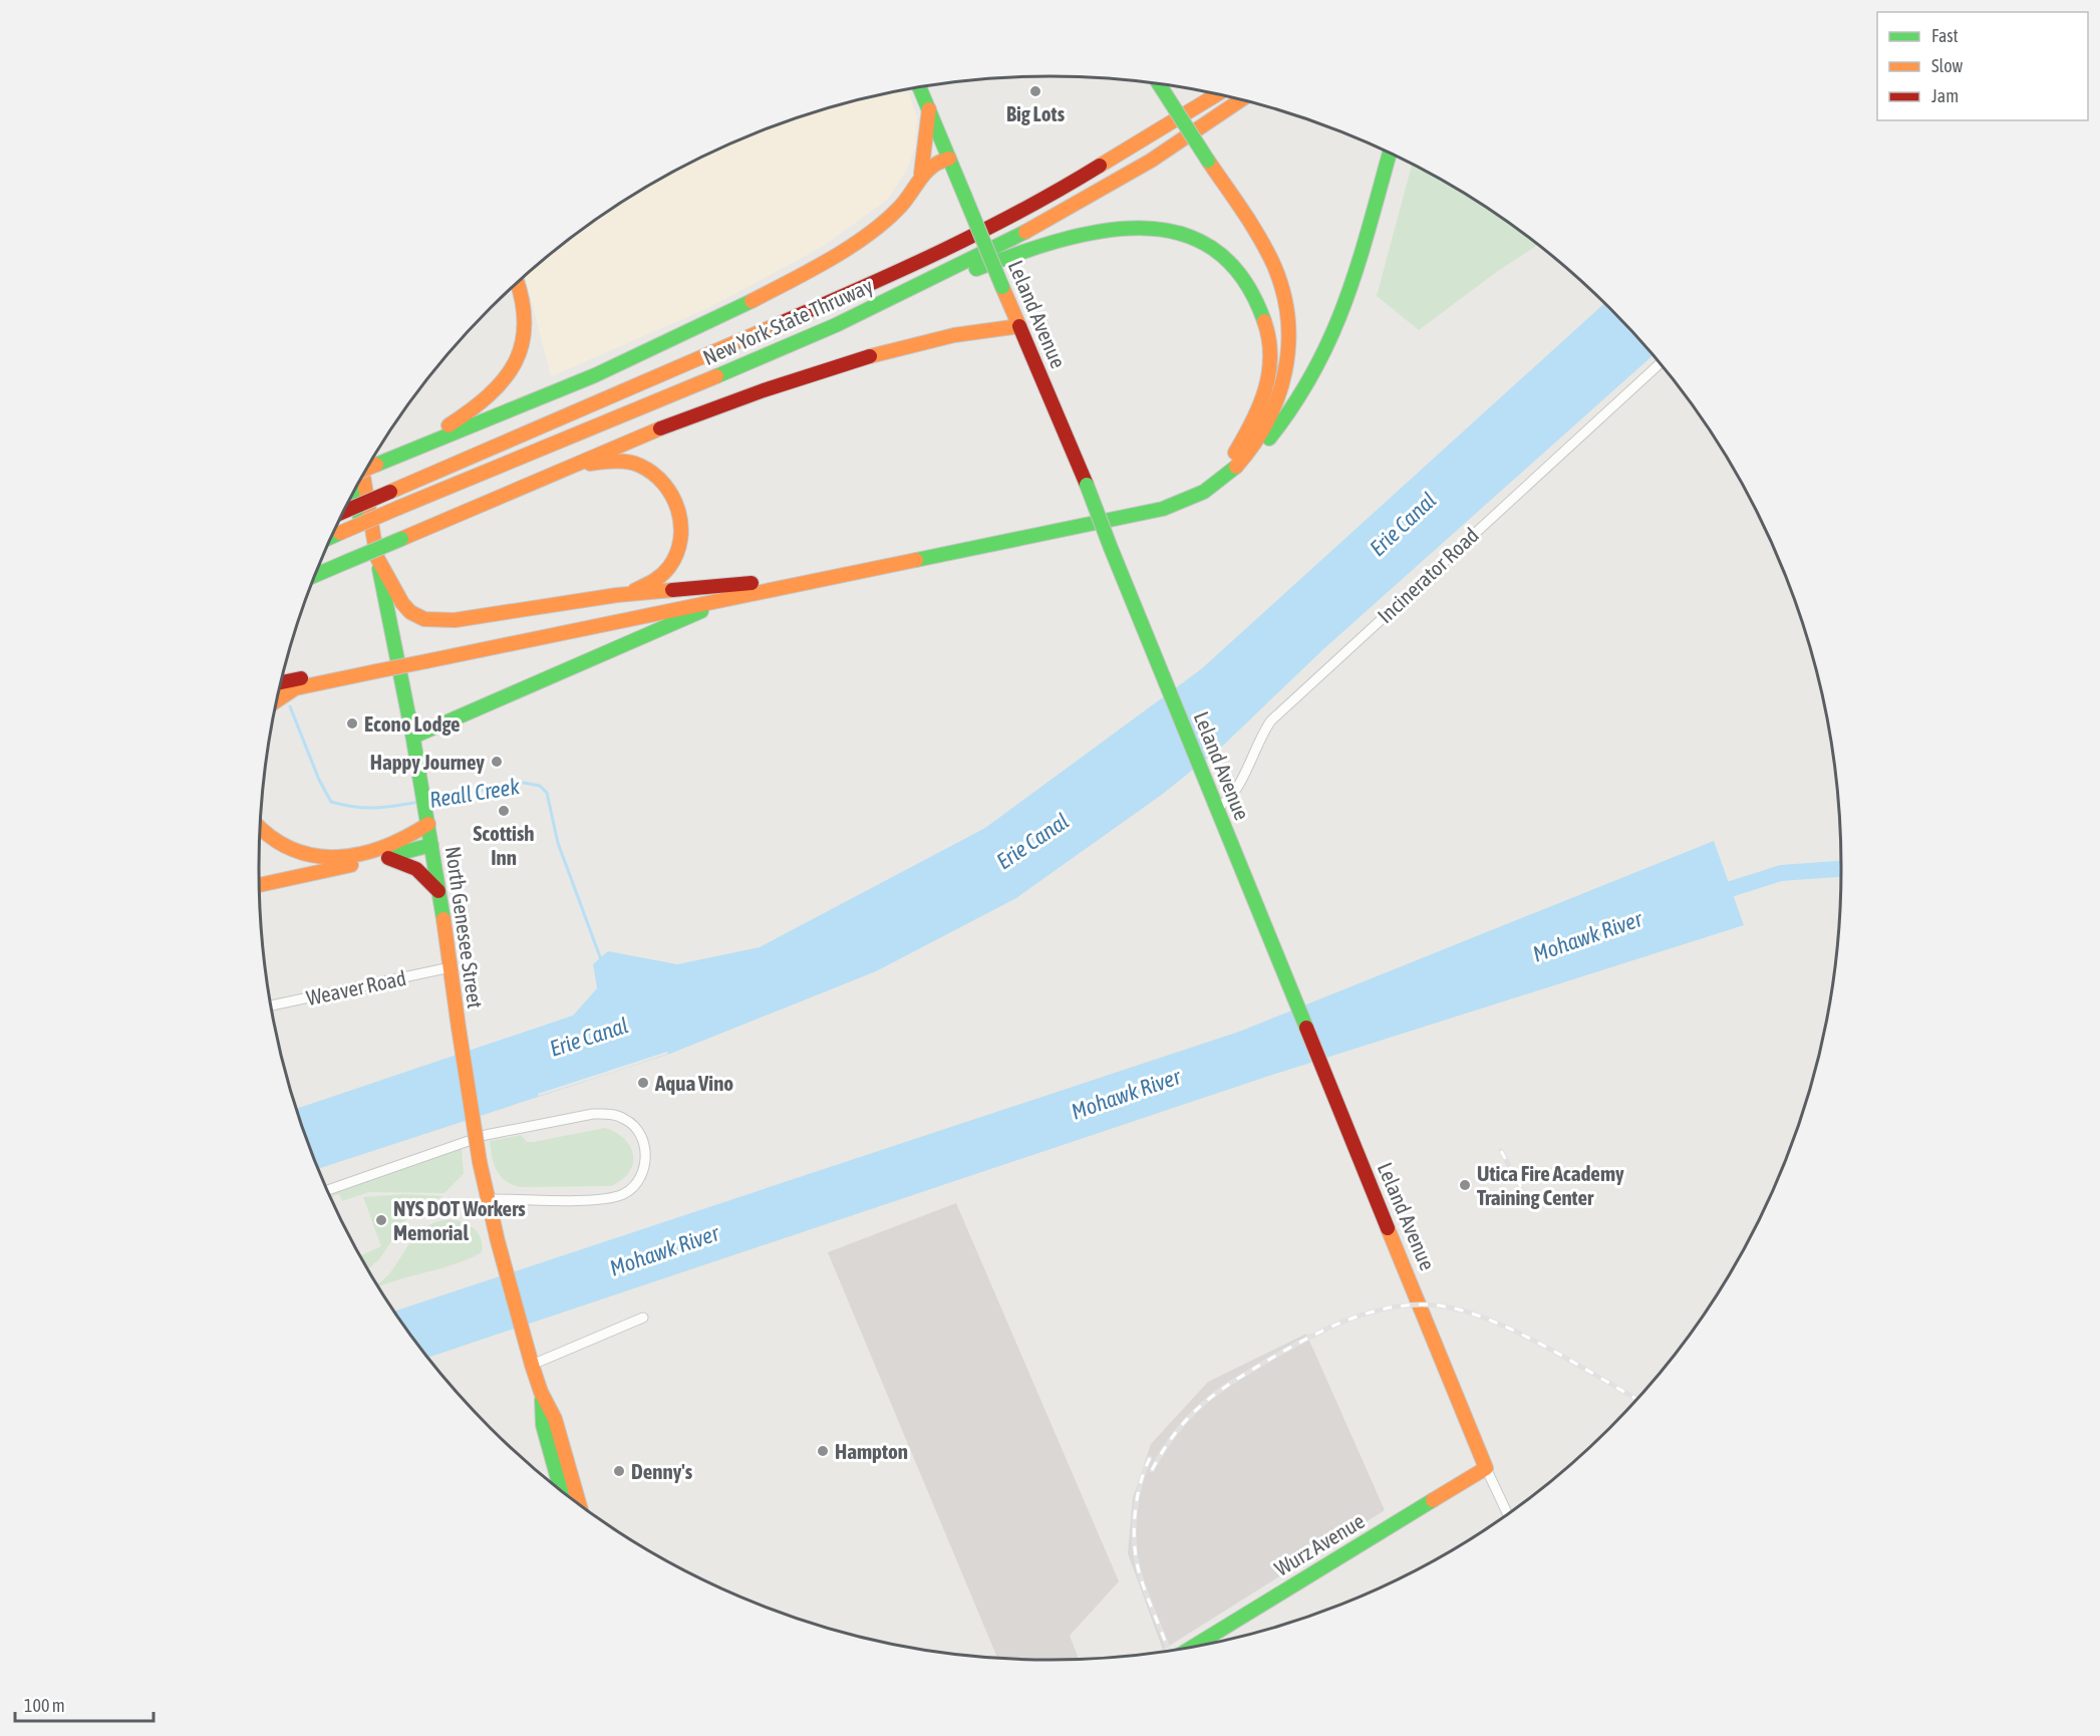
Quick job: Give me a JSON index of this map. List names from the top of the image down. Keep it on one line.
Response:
{"streets":{"main road":["Leland Avenue","New York State Thruway","North Genesee Street","Wurz Avenue"],"street":["Incinerator Road","Weaver Road"]},"crossings":[["Leland Avenue","Incinerator Road"],["Leland Avenue","Wurz Avenue"],["North Genesee Street","Weaver Road"]],"water":["Erie Canal","Reall Creek","Mohawk River"],"places":["Big Lots","Econo Lodge","Happy Journey","Scottish Inn","Aqua Vino","Utica Fire Academy Training Center","NYS DOT Workers Memorial","Hampton","Denny's"],"legend":["Fast","Slow","Jam"],"scale_bar":"100 m"}
